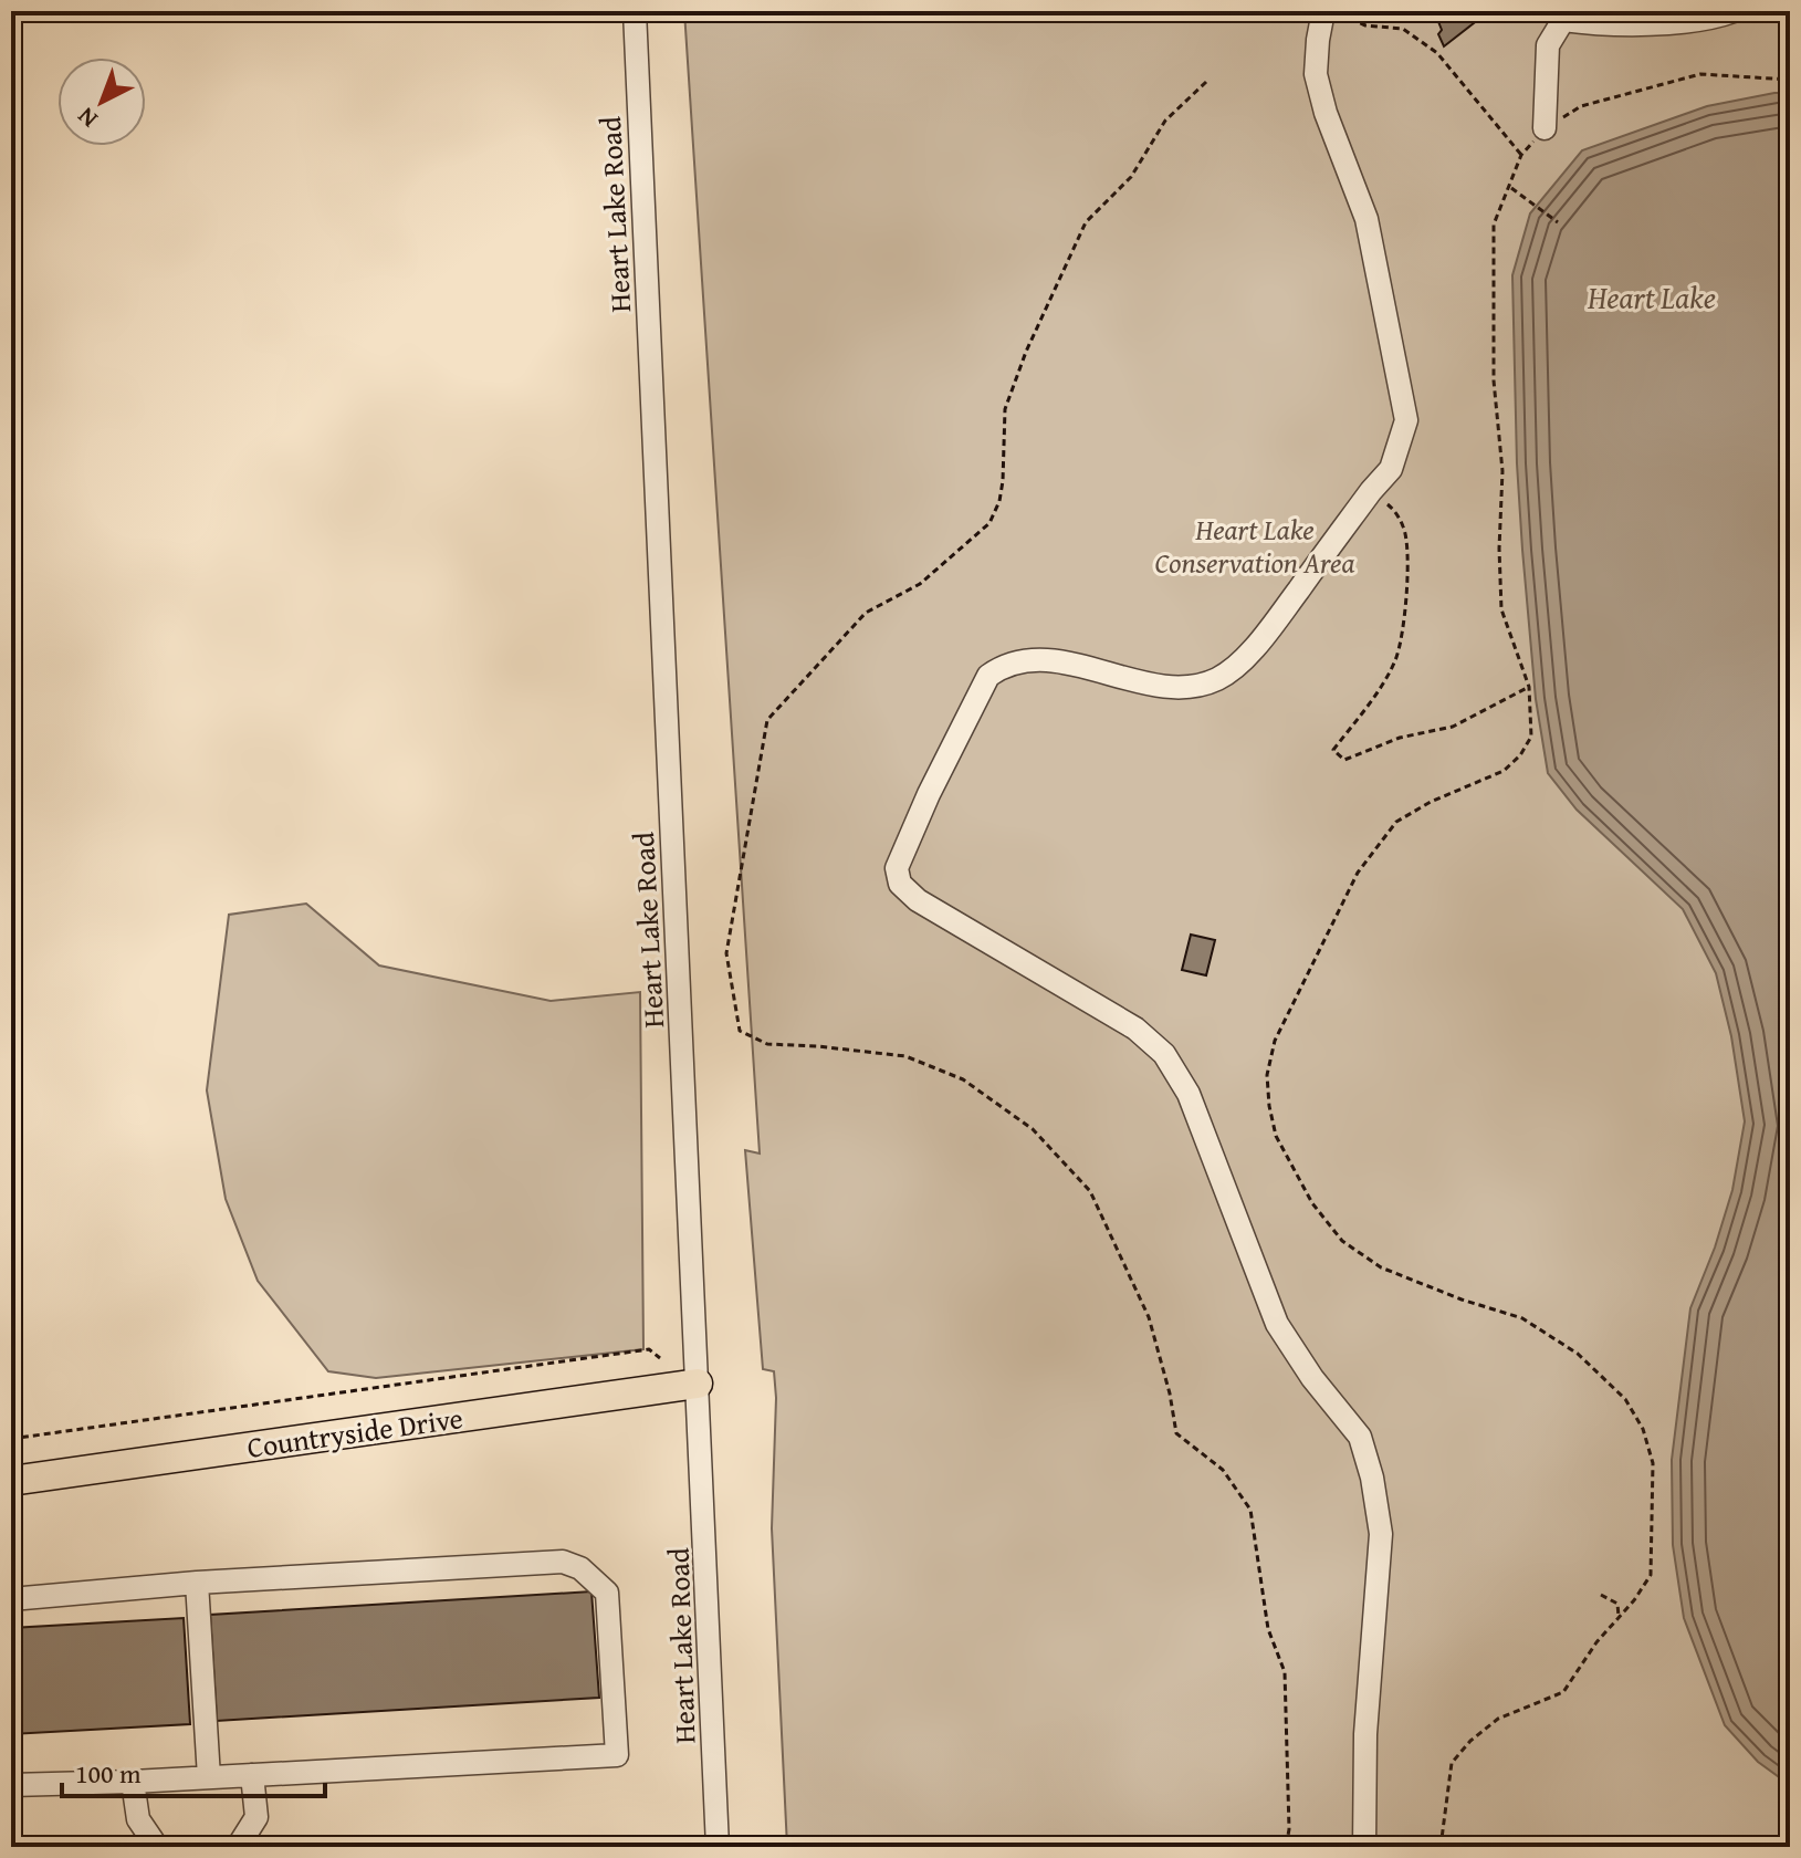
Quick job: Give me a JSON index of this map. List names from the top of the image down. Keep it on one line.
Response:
{"streets":{"main road":["Countryside Drive"],"street":["Heart Lake Road"]},"crossings":[["Heart Lake Road","Countryside Drive"]],"water":["Heart Lake"],"parks":["Heart Lake Conservation Area"],"scale_bar":"100 m","north":"bottom left"}
